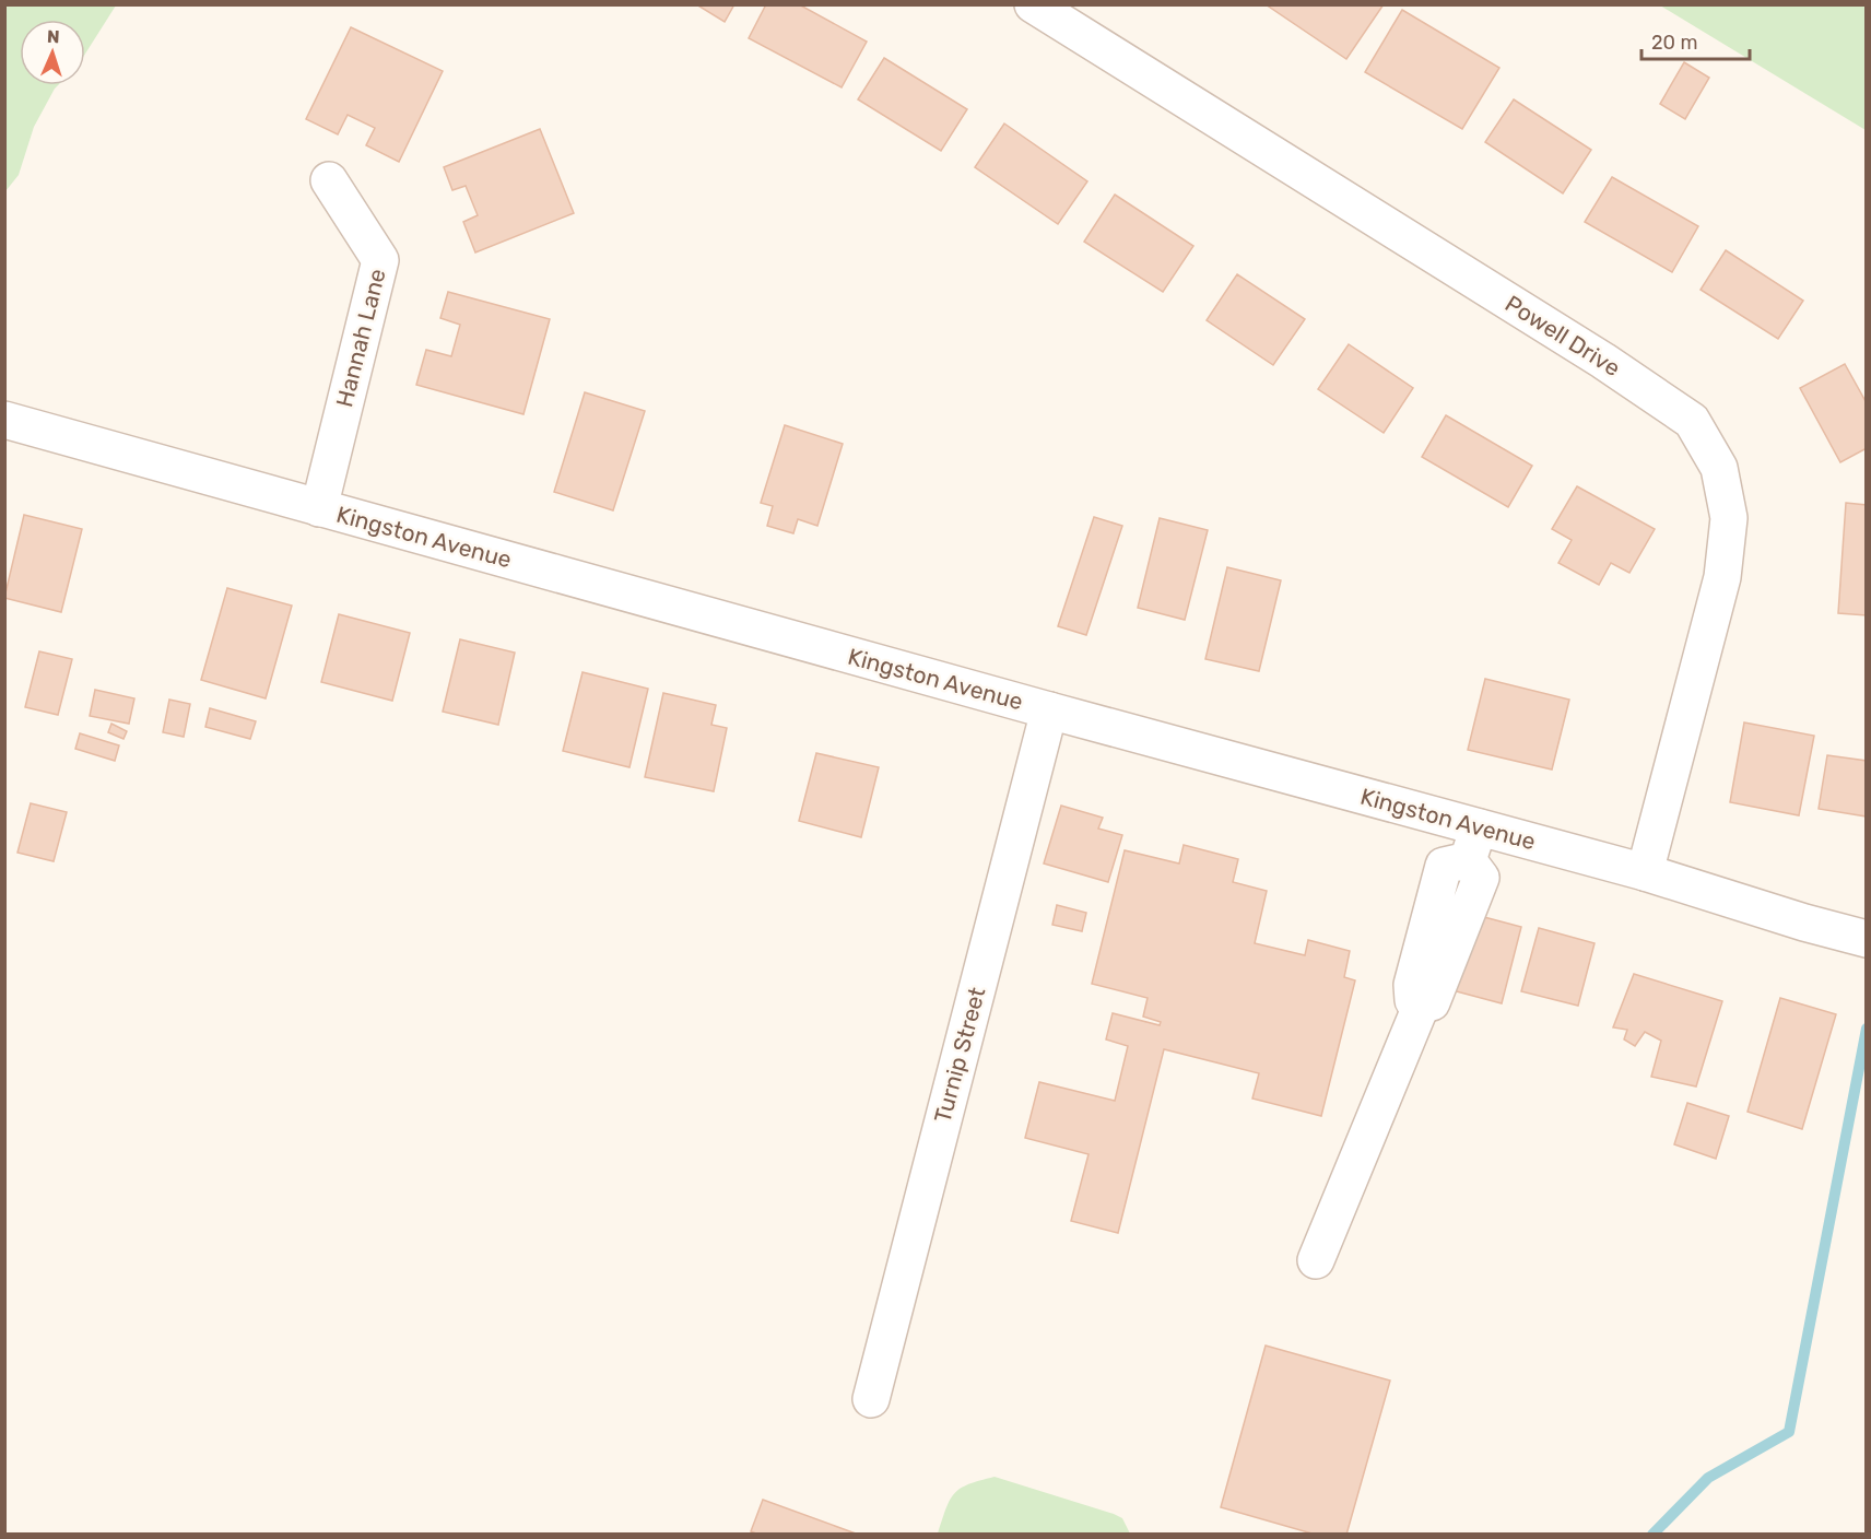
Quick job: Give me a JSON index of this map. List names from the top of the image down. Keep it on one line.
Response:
{"streets":{"street":["Powell Drive","Hannah Lane","Kingston Avenue","Turnip Street"]},"crossings":[["Powell Drive","Kingston Avenue"],["Hannah Lane","Kingston Avenue"],["Kingston Avenue","Turnip Street"]],"scale_bar":"20 m","north":"top"}
